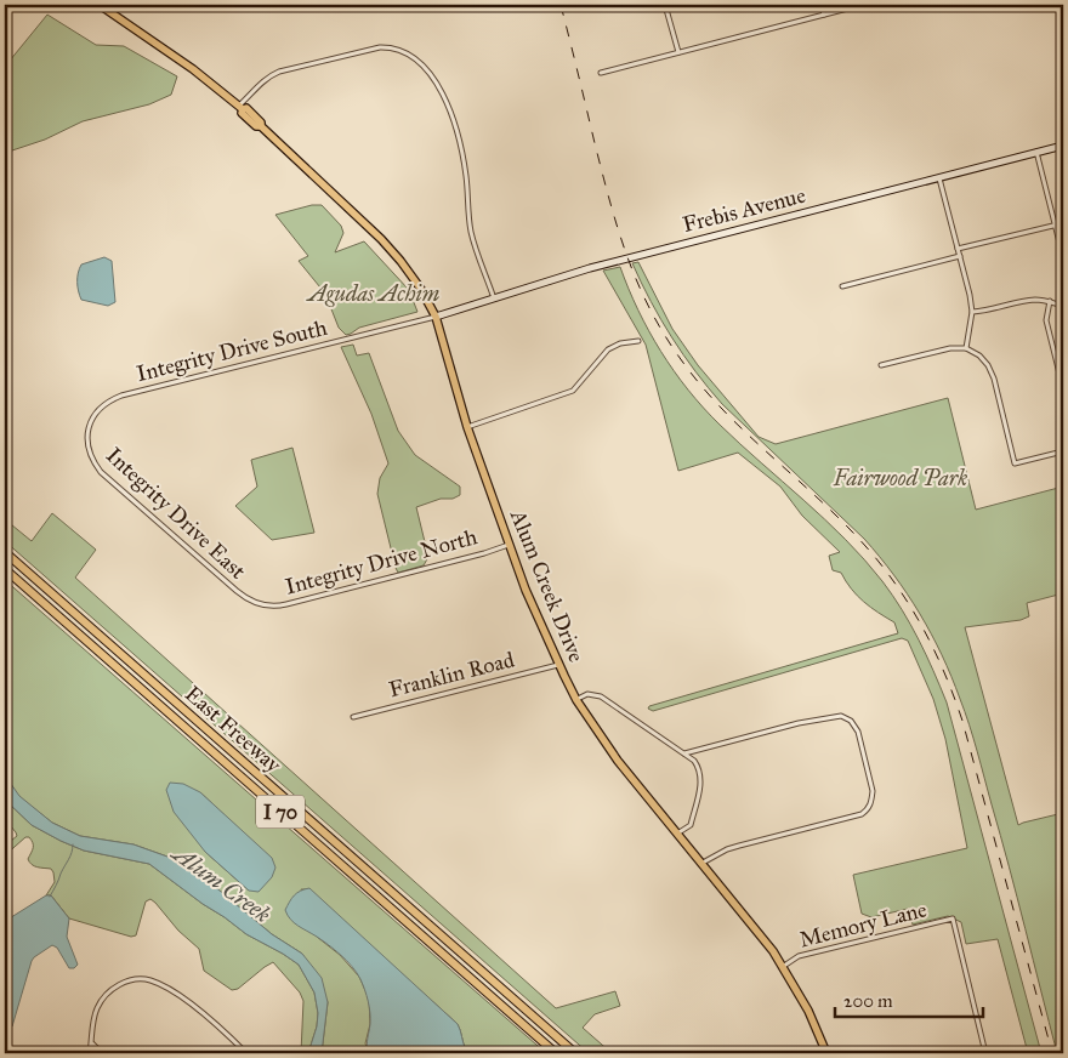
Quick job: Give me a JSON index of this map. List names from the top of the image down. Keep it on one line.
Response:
{"streets":{"highway":["East Freeway","I 70"],"main road":["Frebis Avenue","Alum Creek Drive"],"street":["Integrity Drive South","Integrity Drive East","Integrity Drive North","Franklin Road","Memory Lane"]},"crossings":[["Frebis Avenue","Integrity Drive South"],["Frebis Avenue","Alum Creek Drive"],["Integrity Drive South","Integrity Drive East"],["Integrity Drive South","Alum Creek Drive"],["Integrity Drive East","Integrity Drive North"],["Integrity Drive North","Alum Creek Drive"],["Alum Creek Drive","Franklin Road"],["Alum Creek Drive","Memory Lane"]],"water":["Alum Creek"],"parks":["Agudas Achim","Fairwood Park"],"scale_bar":"200 m"}
